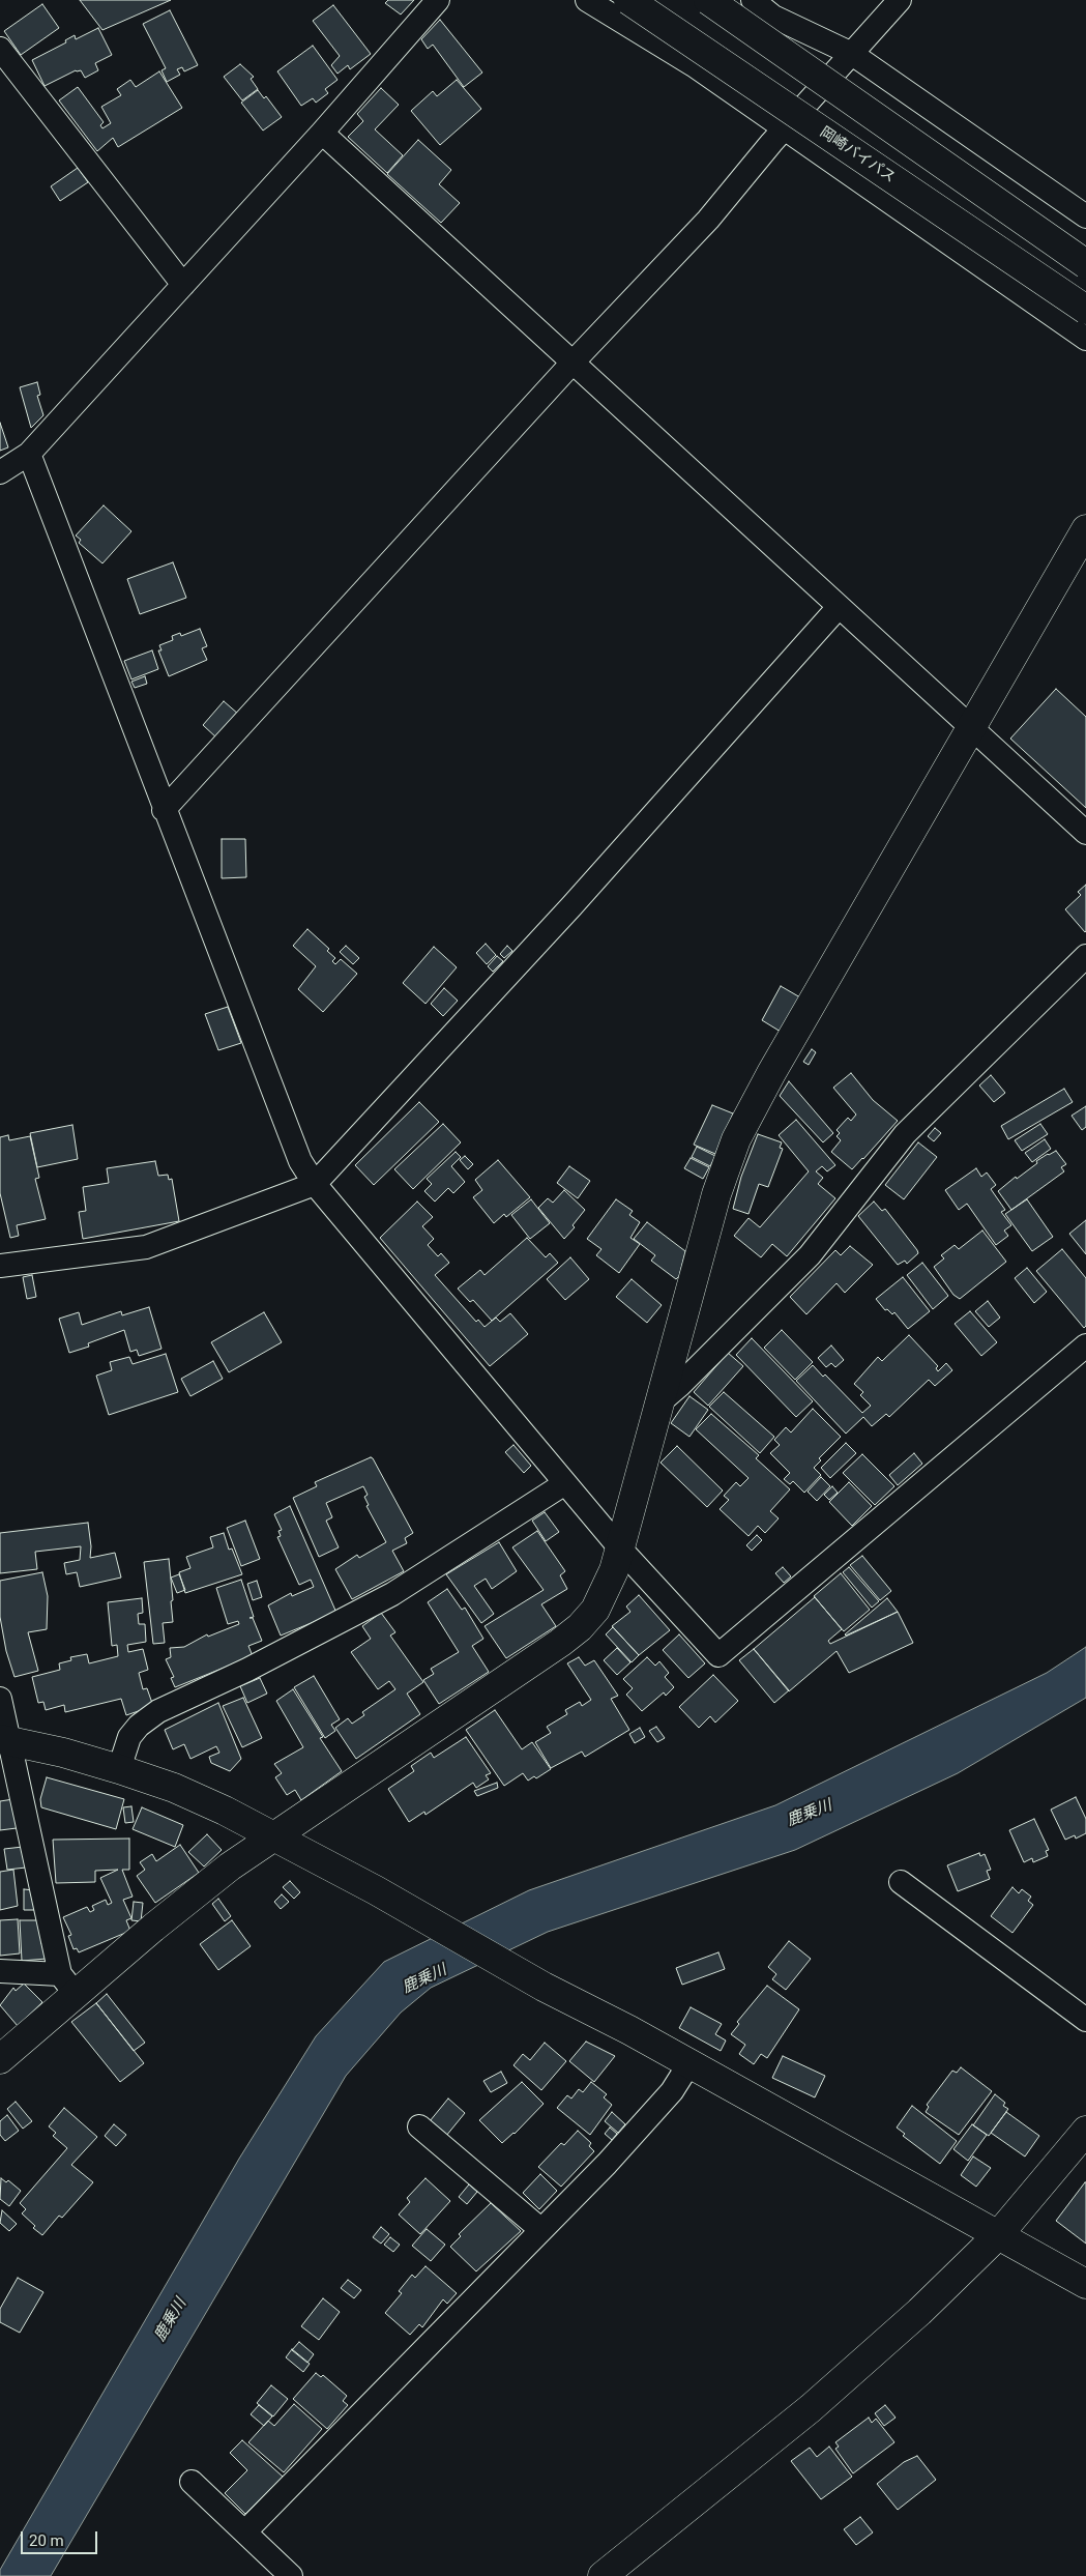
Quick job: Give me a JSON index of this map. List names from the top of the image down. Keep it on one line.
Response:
{"streets":{"main road":["岡崎バイパス"]},"water":["鹿乗川"],"scale_bar":"20 m"}
